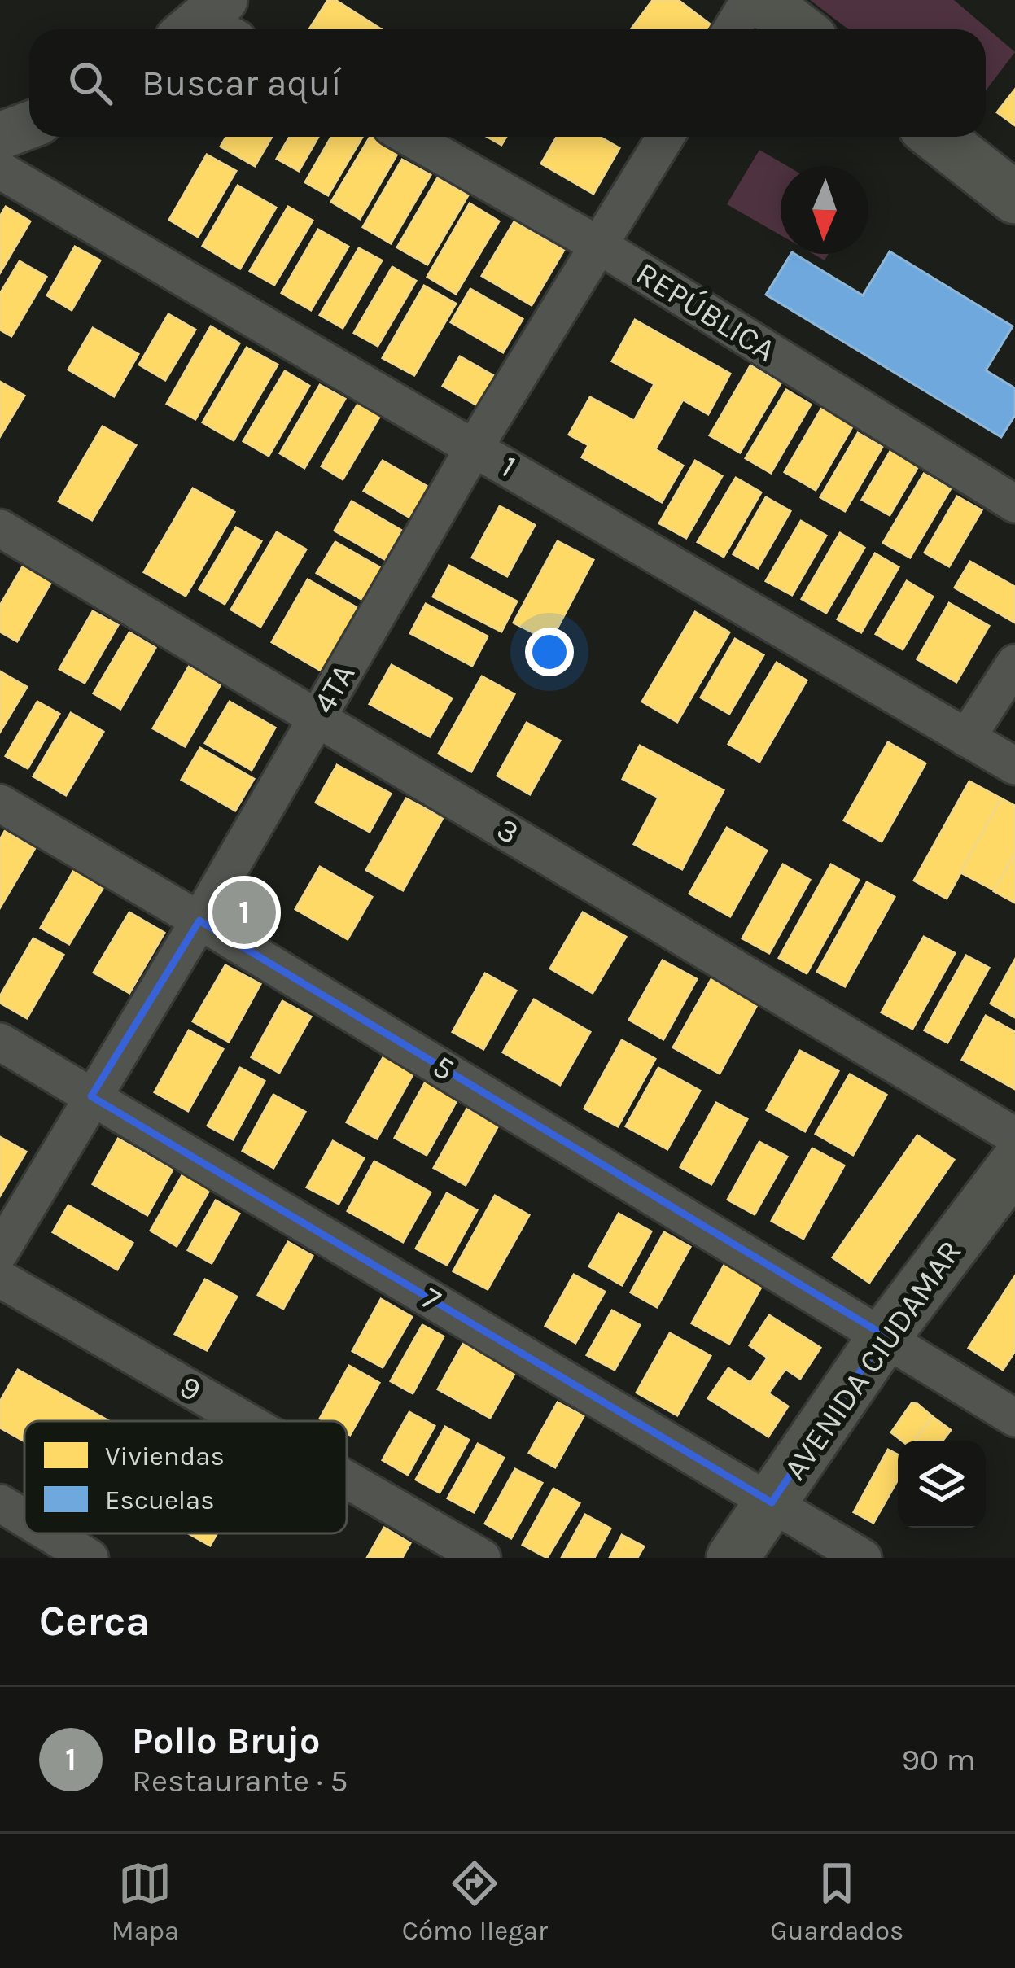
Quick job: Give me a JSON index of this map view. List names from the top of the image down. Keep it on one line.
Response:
{"streets":{"main road":["AVENIDA CIUDAMAR"],"street":["REPÚBLICA","1","4TA","3","5","7","9"]},"crossings":[["REPÚBLICA","4TA"],["1","4TA"],["4TA","3"],["4TA","5"],["4TA","7"],["5","AVENIDA CIUDAMAR"],["7","AVENIDA CIUDAMAR"]],"legend":["Viviendas","Escuelas"],"north":"bottom","page":{"search":"Buscar aquí","pins":"1","heading":"Cerca","list":[{"mark":"1","name":"Pollo Brujo","note":"Restaurante · 5","value":"90 m"}],"nav":["Mapa","Cómo llegar","Guardados"]}}
